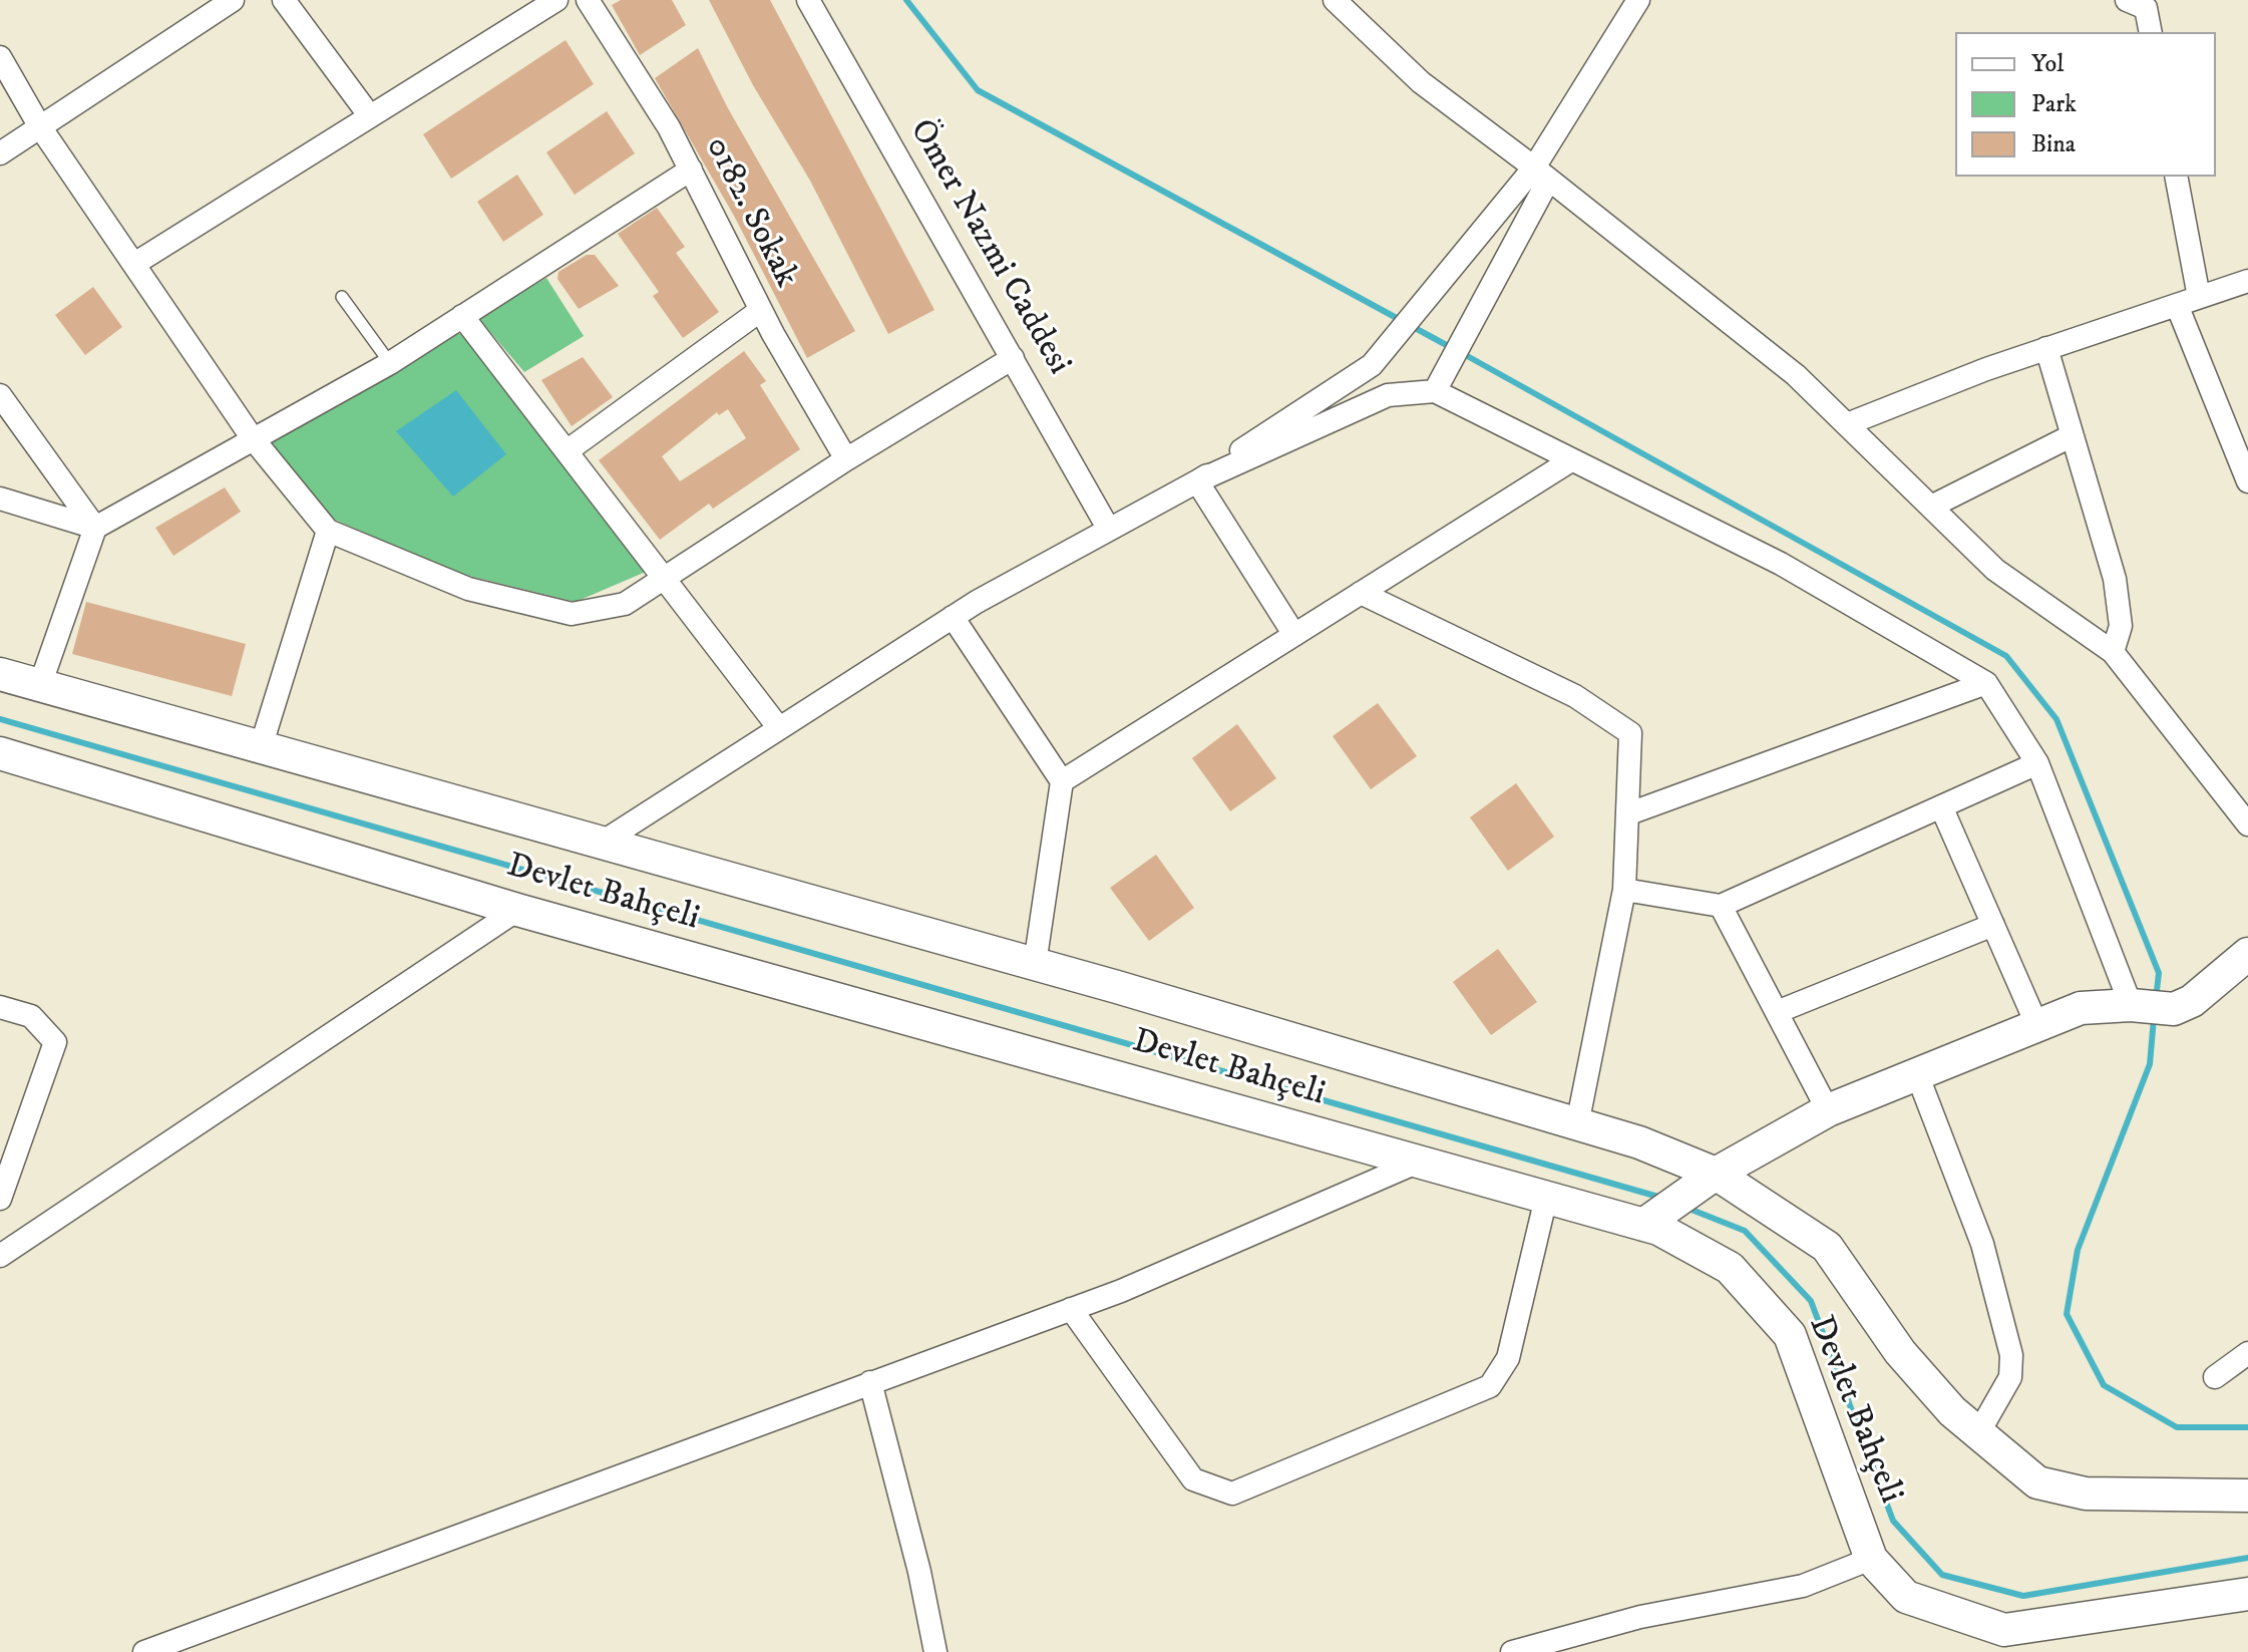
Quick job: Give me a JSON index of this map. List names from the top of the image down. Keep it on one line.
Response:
{"streets":{"street":["0182. Sokak","Ömer Nazmi Caddesi","Devlet Bahçeli"]},"legend":["Yol","Park","Bina"]}
